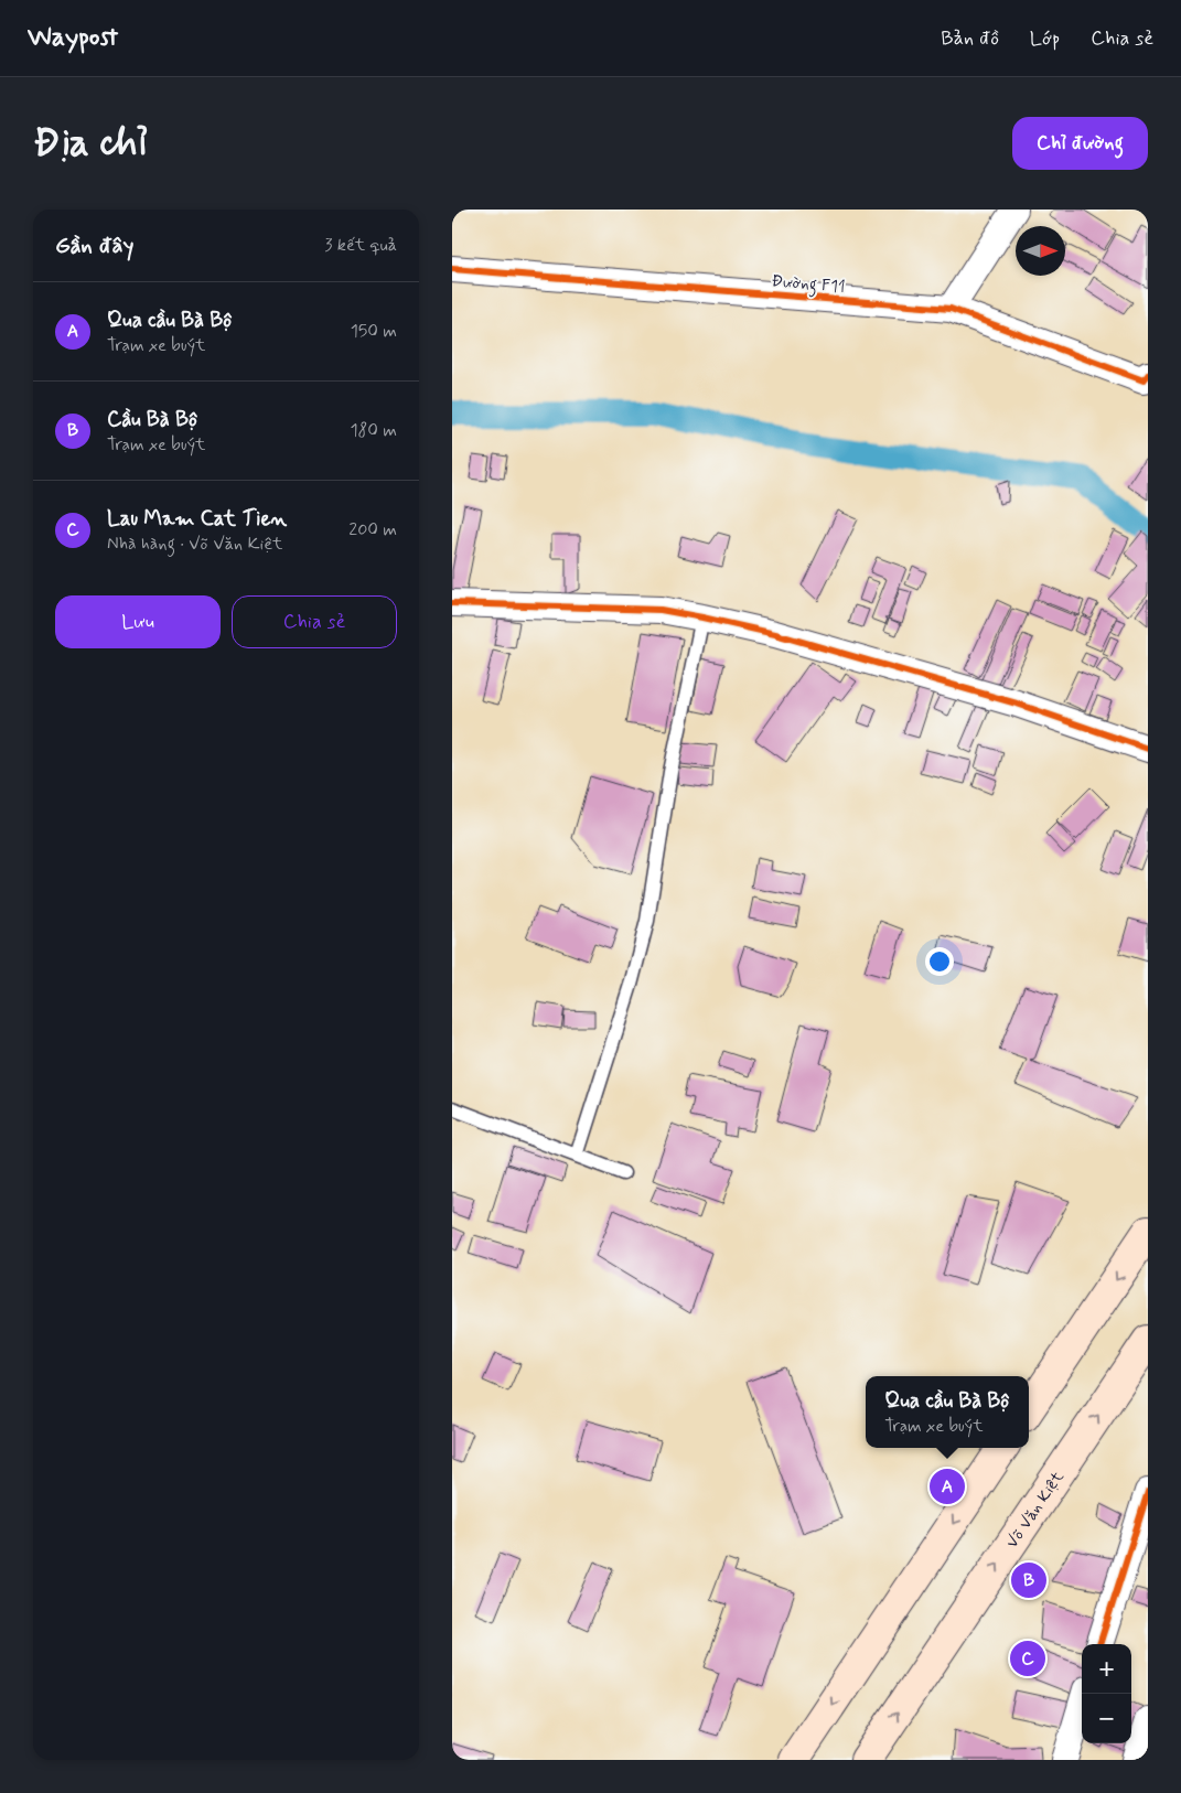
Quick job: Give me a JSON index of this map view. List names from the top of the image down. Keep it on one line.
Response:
{"streets":{"main road":["Võ Văn Kiệt"],"street":["Đường F11"]},"north":"right","page":{"header":"Waypost","nav":["Bản đồ","Lớp","Chia sẻ"],"buttons":["Chỉ đường",["Lưu","Chia sẻ"]],"title":"Địa chỉ","heading":["Gần đây","3 kết quả"],"list":[{"mark":"A","name":"Qua cầu Bà Bộ","note":"Trạm xe buýt","value":"150 m"},{"mark":"B","name":"Cầu Bà Bộ","note":"Trạm xe buýt","value":"180 m"},{"mark":"C","name":"Lau Mam Cat Tien","note":"Nhà hàng · Võ Văn Kiệt","value":"200 m"}],"popup":["Qua cầu Bà Bộ","Trạm xe buýt"],"pins":["A","B","C"],"map_buttons":["+","−"]}}
